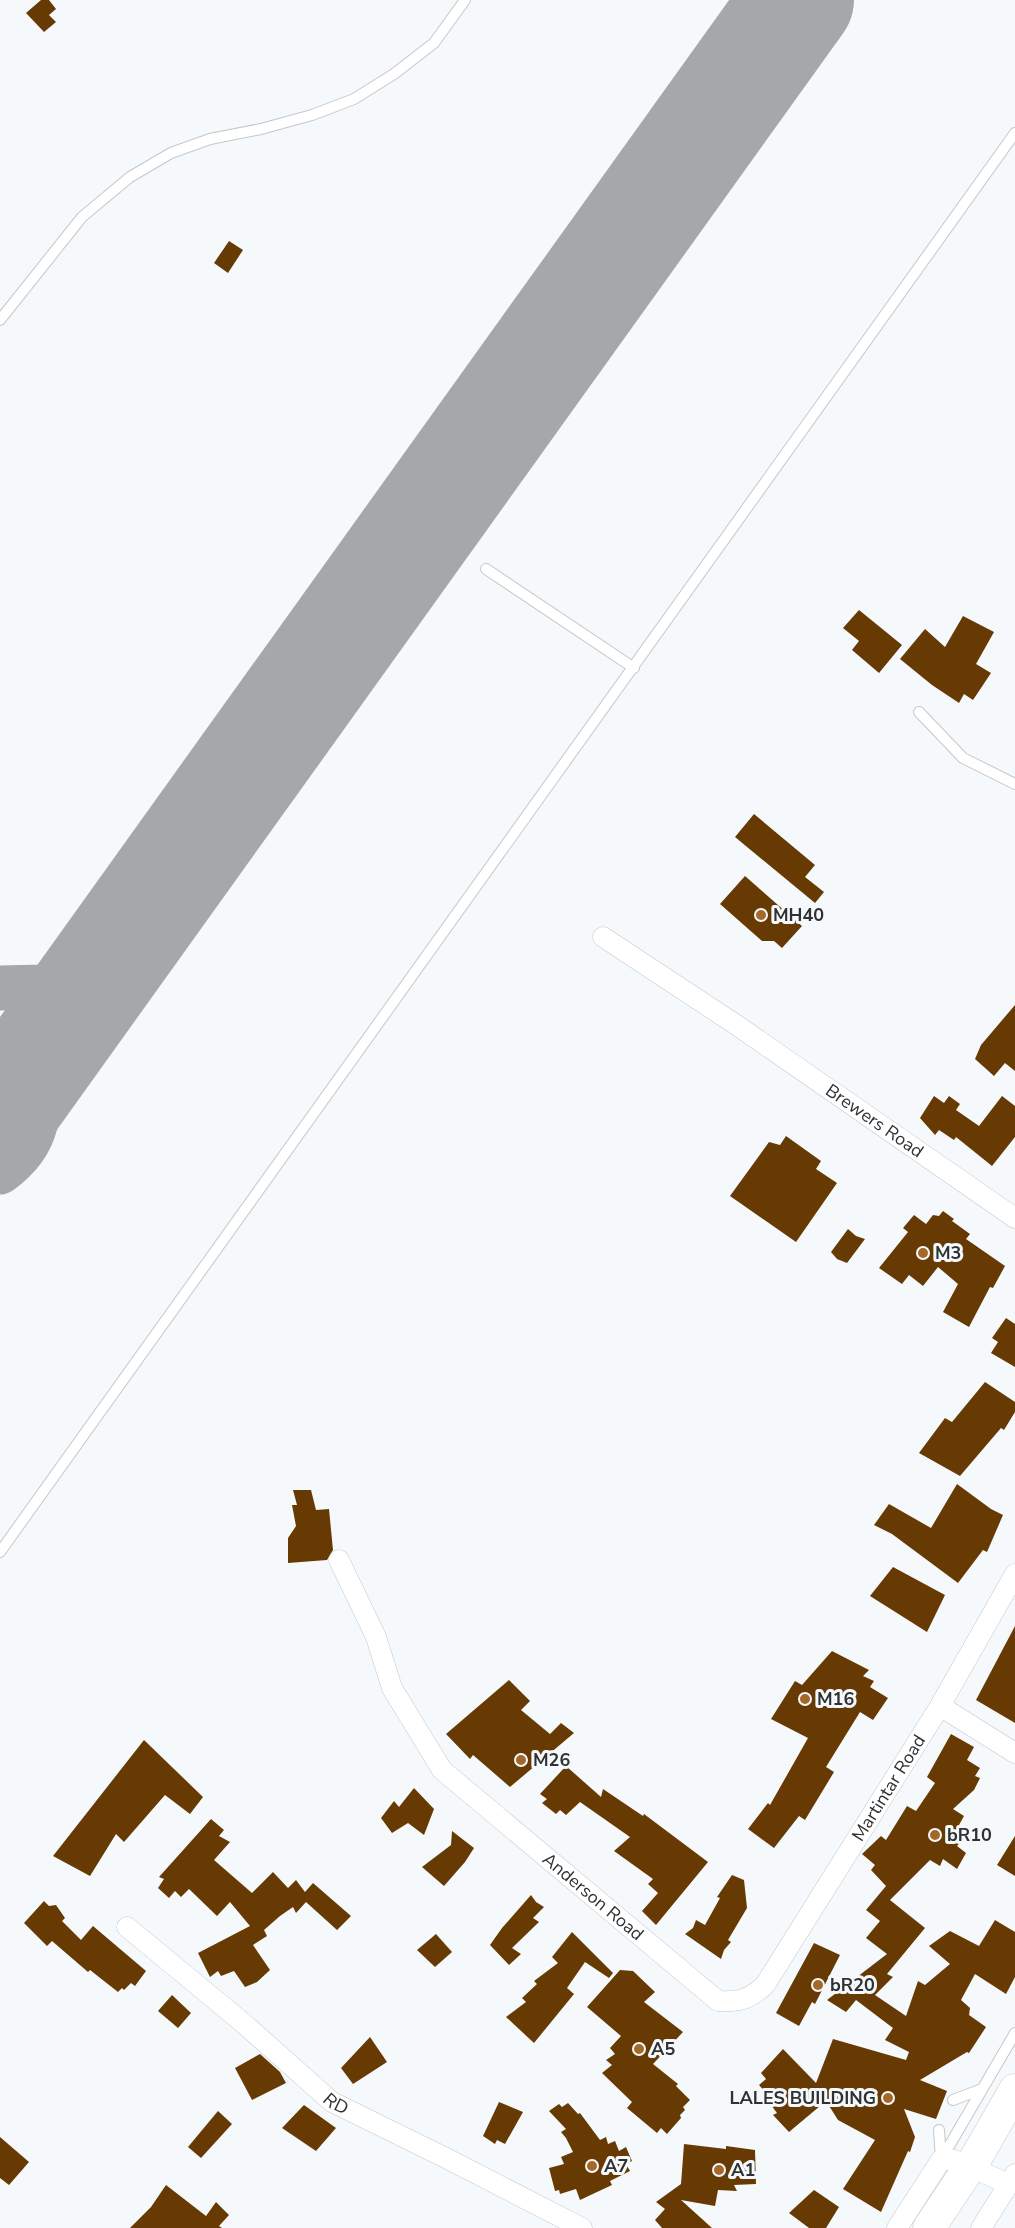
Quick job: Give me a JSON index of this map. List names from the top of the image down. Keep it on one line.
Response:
{"streets":{"street":["Brewers Road","Martintar Road","Anderson Road","RD"]},"crossings":[["Martintar Road","Anderson Road"]],"places":["MH40","M3","M16","M26","bR10","bR20","A5","LALES BUILDING","A7","A1"]}
